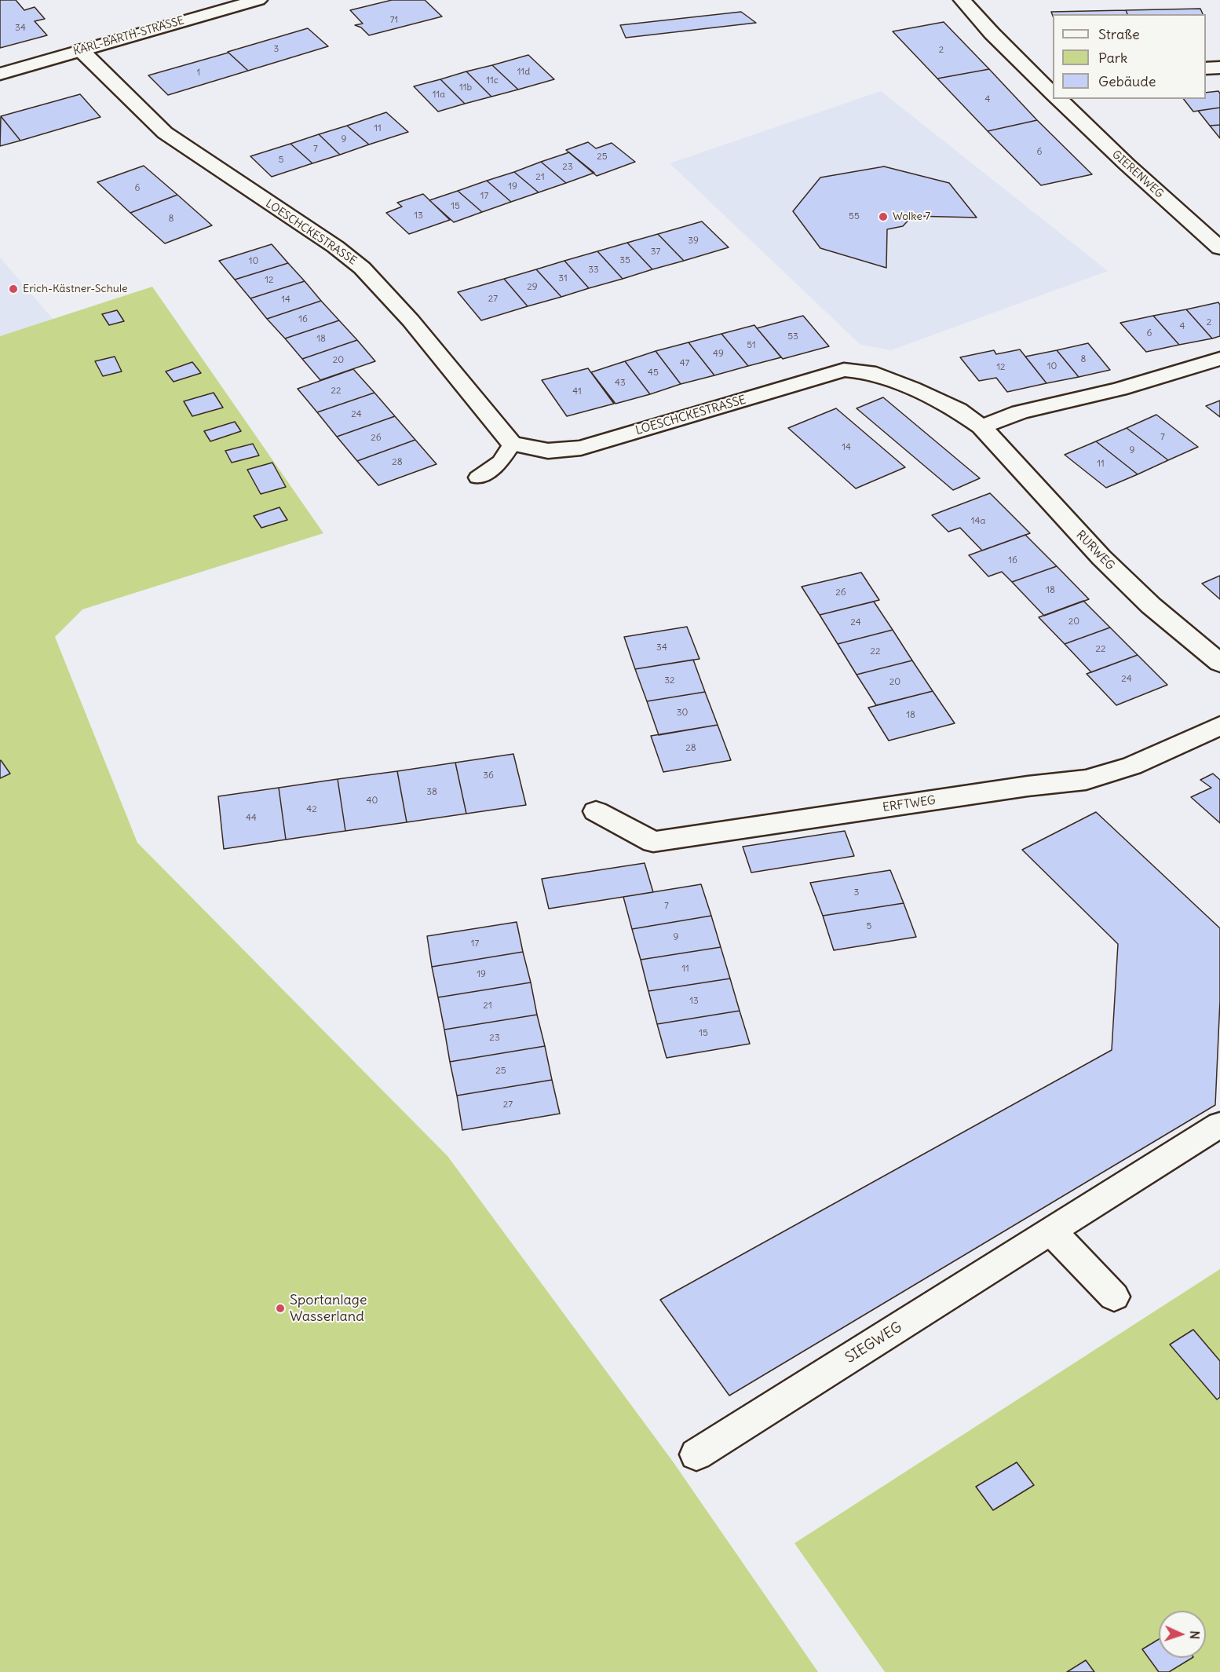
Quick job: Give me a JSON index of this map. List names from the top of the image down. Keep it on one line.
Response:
{"streets":{"street":["KARL-BARTH-STRASSE","GIERENWEG","LOESCHCKESTRASSE","RURWEG","ERFTWEG","SIEGWEG"]},"crossings":[["KARL-BARTH-STRASSE","LOESCHCKESTRASSE"],["LOESCHCKESTRASSE","RURWEG"]],"places":["Wolke 7","Erich-Kästner-Schule","Sportanlage Wasserland"],"house_numbers":["71","34","3","2","11d","1","11c","11b","11a","4","11","9","7","6","25","5","23","21","19","6","17","15","13","55","8","39","37","35","10","33","31","12","29","27","14","16","2","4","6","53","18","51","49","8","20","47","10","12","45","43","22","41","24","7","26","14","9","28","11","14a","16","18","26","20","24","34","22","22","24","32","20","30","18","28","36","38","40","42","44","3","7","5","9","17","11","19","13","21","15","23","25","27"],"legend":["Straße","Park","Gebäude"],"north":"right"}
